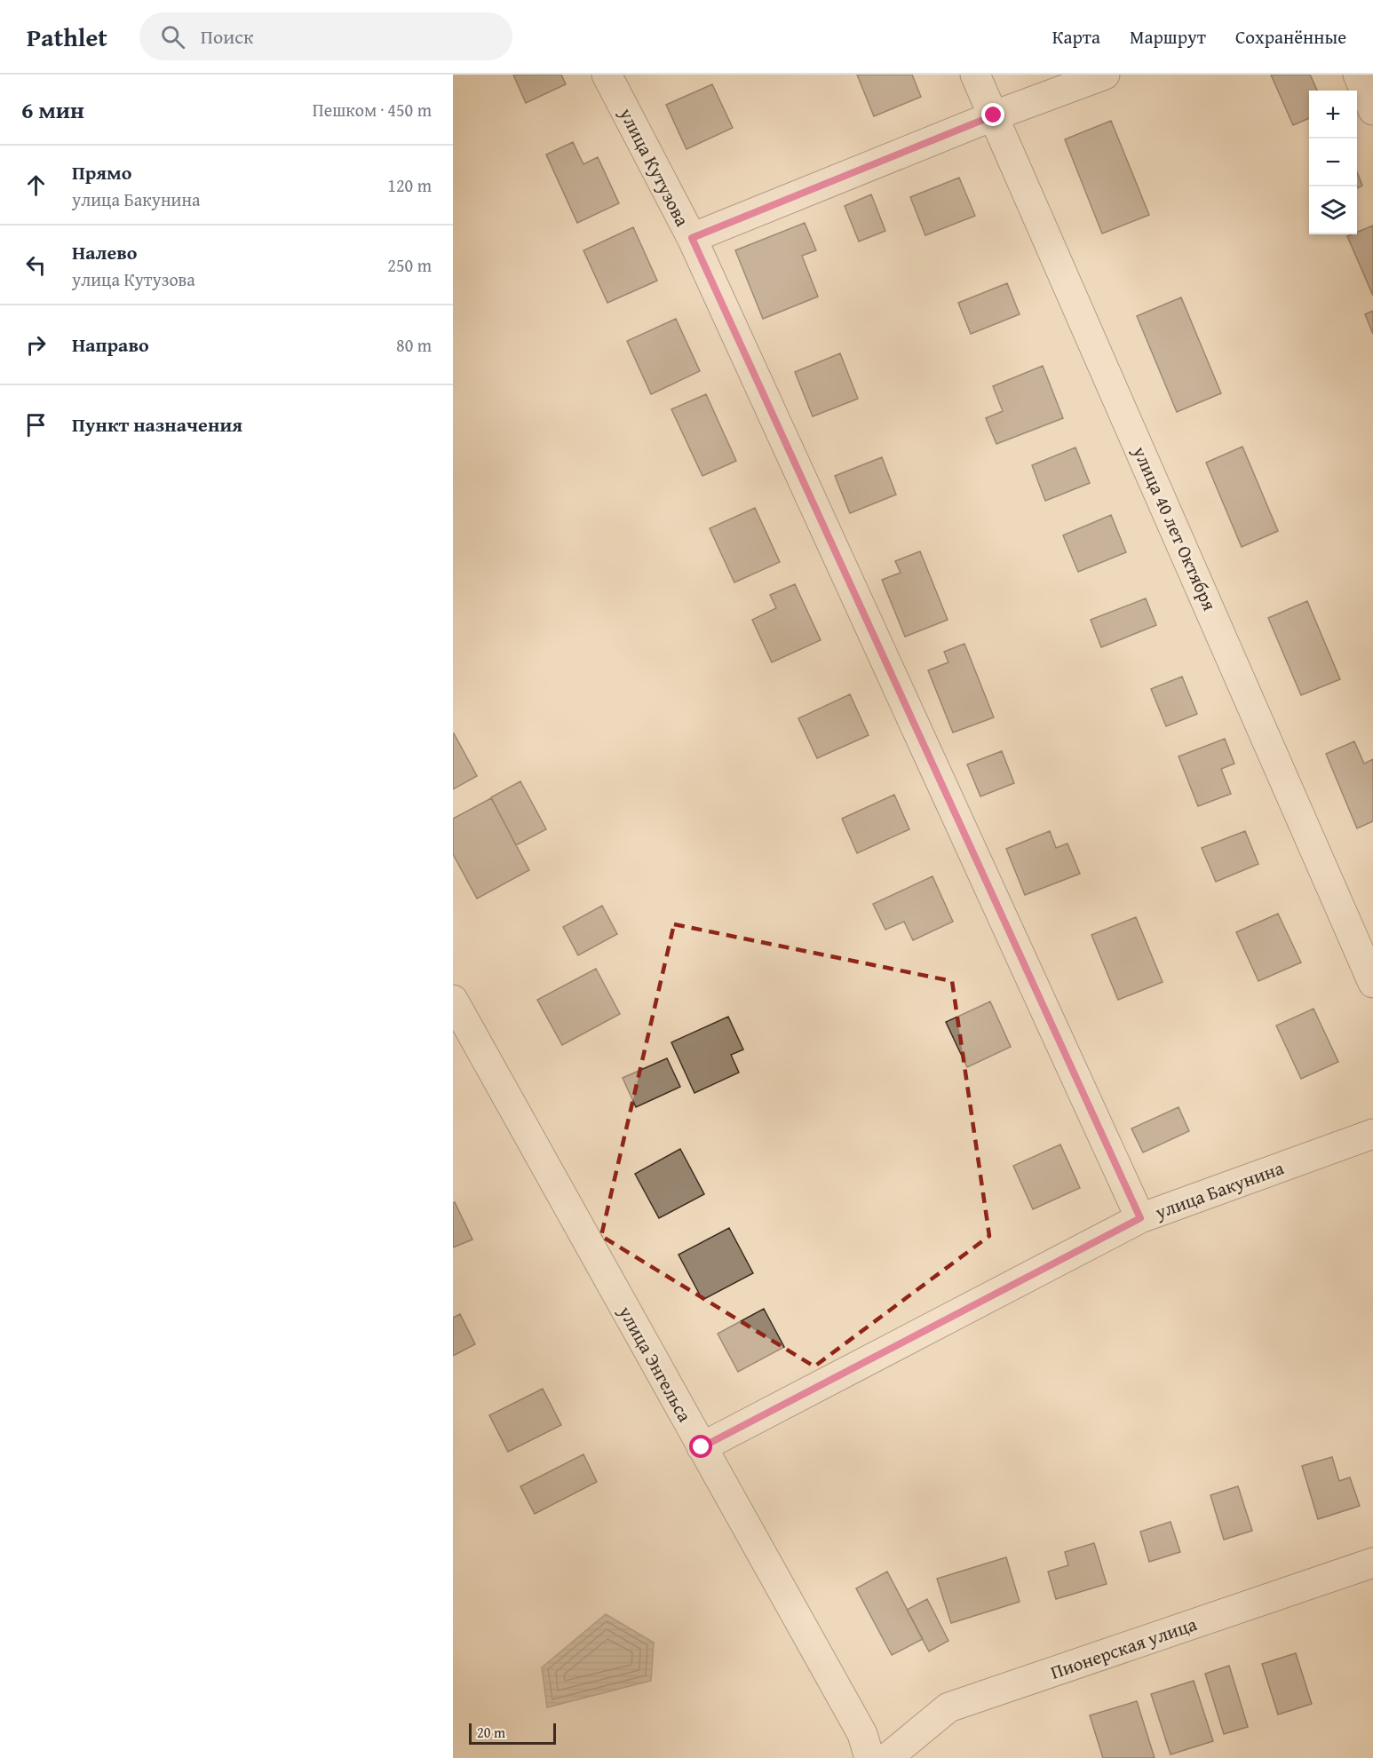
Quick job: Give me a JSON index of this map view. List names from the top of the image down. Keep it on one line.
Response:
{"streets":{"street":["улица Кутузова","улица 40 лет Октября","улица Бакунина","улица Энгельса","Пионерская улица"]},"crossings":[["улица Кутузова","улица Бакунина"],["улица Бакунина","улица Энгельса"]],"scale_bar":"20 m","page":{"header":"Pathlet","search":"Поиск","nav":["Карта","Маршрут","Сохранённые"],"heading":["6 мин","Пешком · 450 m"],"map_buttons":["+","−"],"list":[["Прямо","улица Бакунина","120 m"],["Налево","улица Кутузова","250 m"],["Направо","80 m"],"Пункт назначения"],"scale":"20 m"}}
